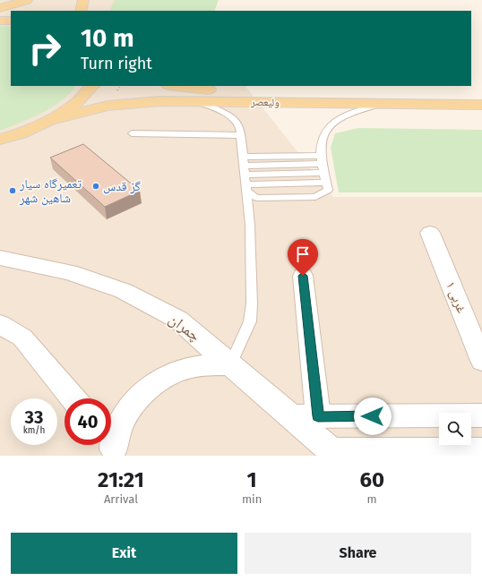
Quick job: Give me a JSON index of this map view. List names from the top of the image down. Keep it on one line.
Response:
{"streets":{"main road":["ولیعصر","چمران"],"street":["۱ غربی"]},"places":["گز قدس","تعمیرگاه سیار شاهین شهر"],"page":{"turn":["10 m","Turn right"],"speed":"33 km/h","limit":"40","eta":["21:21","Arrival","1","min","60","m"],"buttons":["Exit","Share"]}}
